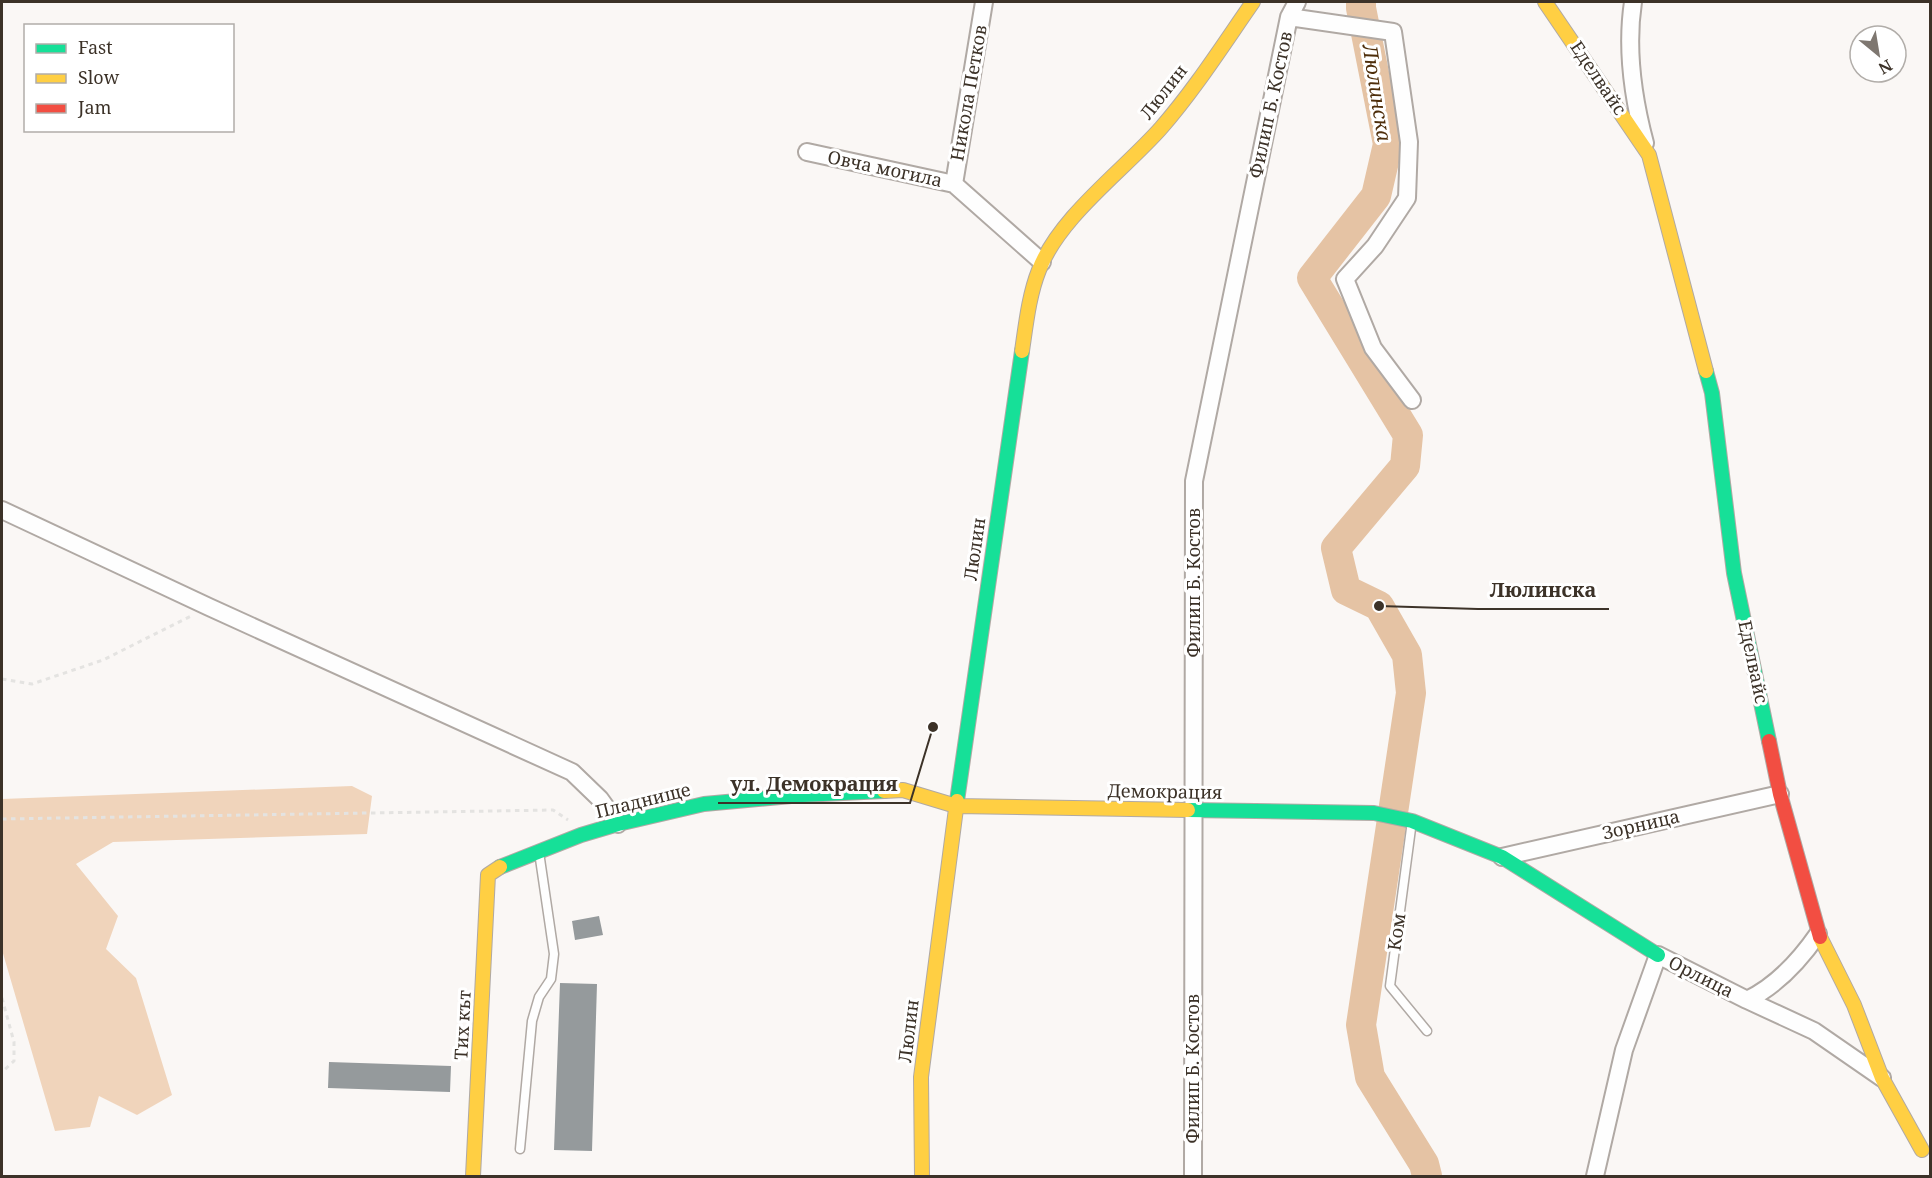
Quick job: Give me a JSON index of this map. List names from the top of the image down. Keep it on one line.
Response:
{"streets":{"street":["Еделвайс","Люлин","Никола Петков","Филип Б. Костов","Овча могила","Демокрация","Пладнище","Зорница","Орлица","Тих кът"],"lane":["Ком"]},"crossings":[["Еделвайс","Зорница"],["Еделвайс","Орлица"],["Люлин","Овча могила"],["Люлин","Демокрация"],["Люлин","Пладнище"],["Никола Петков","Овча могила"],["Филип Б. Костов","Демокрация"],["Демокрация","Пладнище"],["Демокрация","Зорница"],["Демокрация","Ком"],["Демокрация","Орлица"],["Пладнище","Тих кът"]],"water":["Люлинска"],"places":["Люлинска","ул. Демокрация"],"legend":["Fast","Slow","Jam"],"north":"bottom right"}
